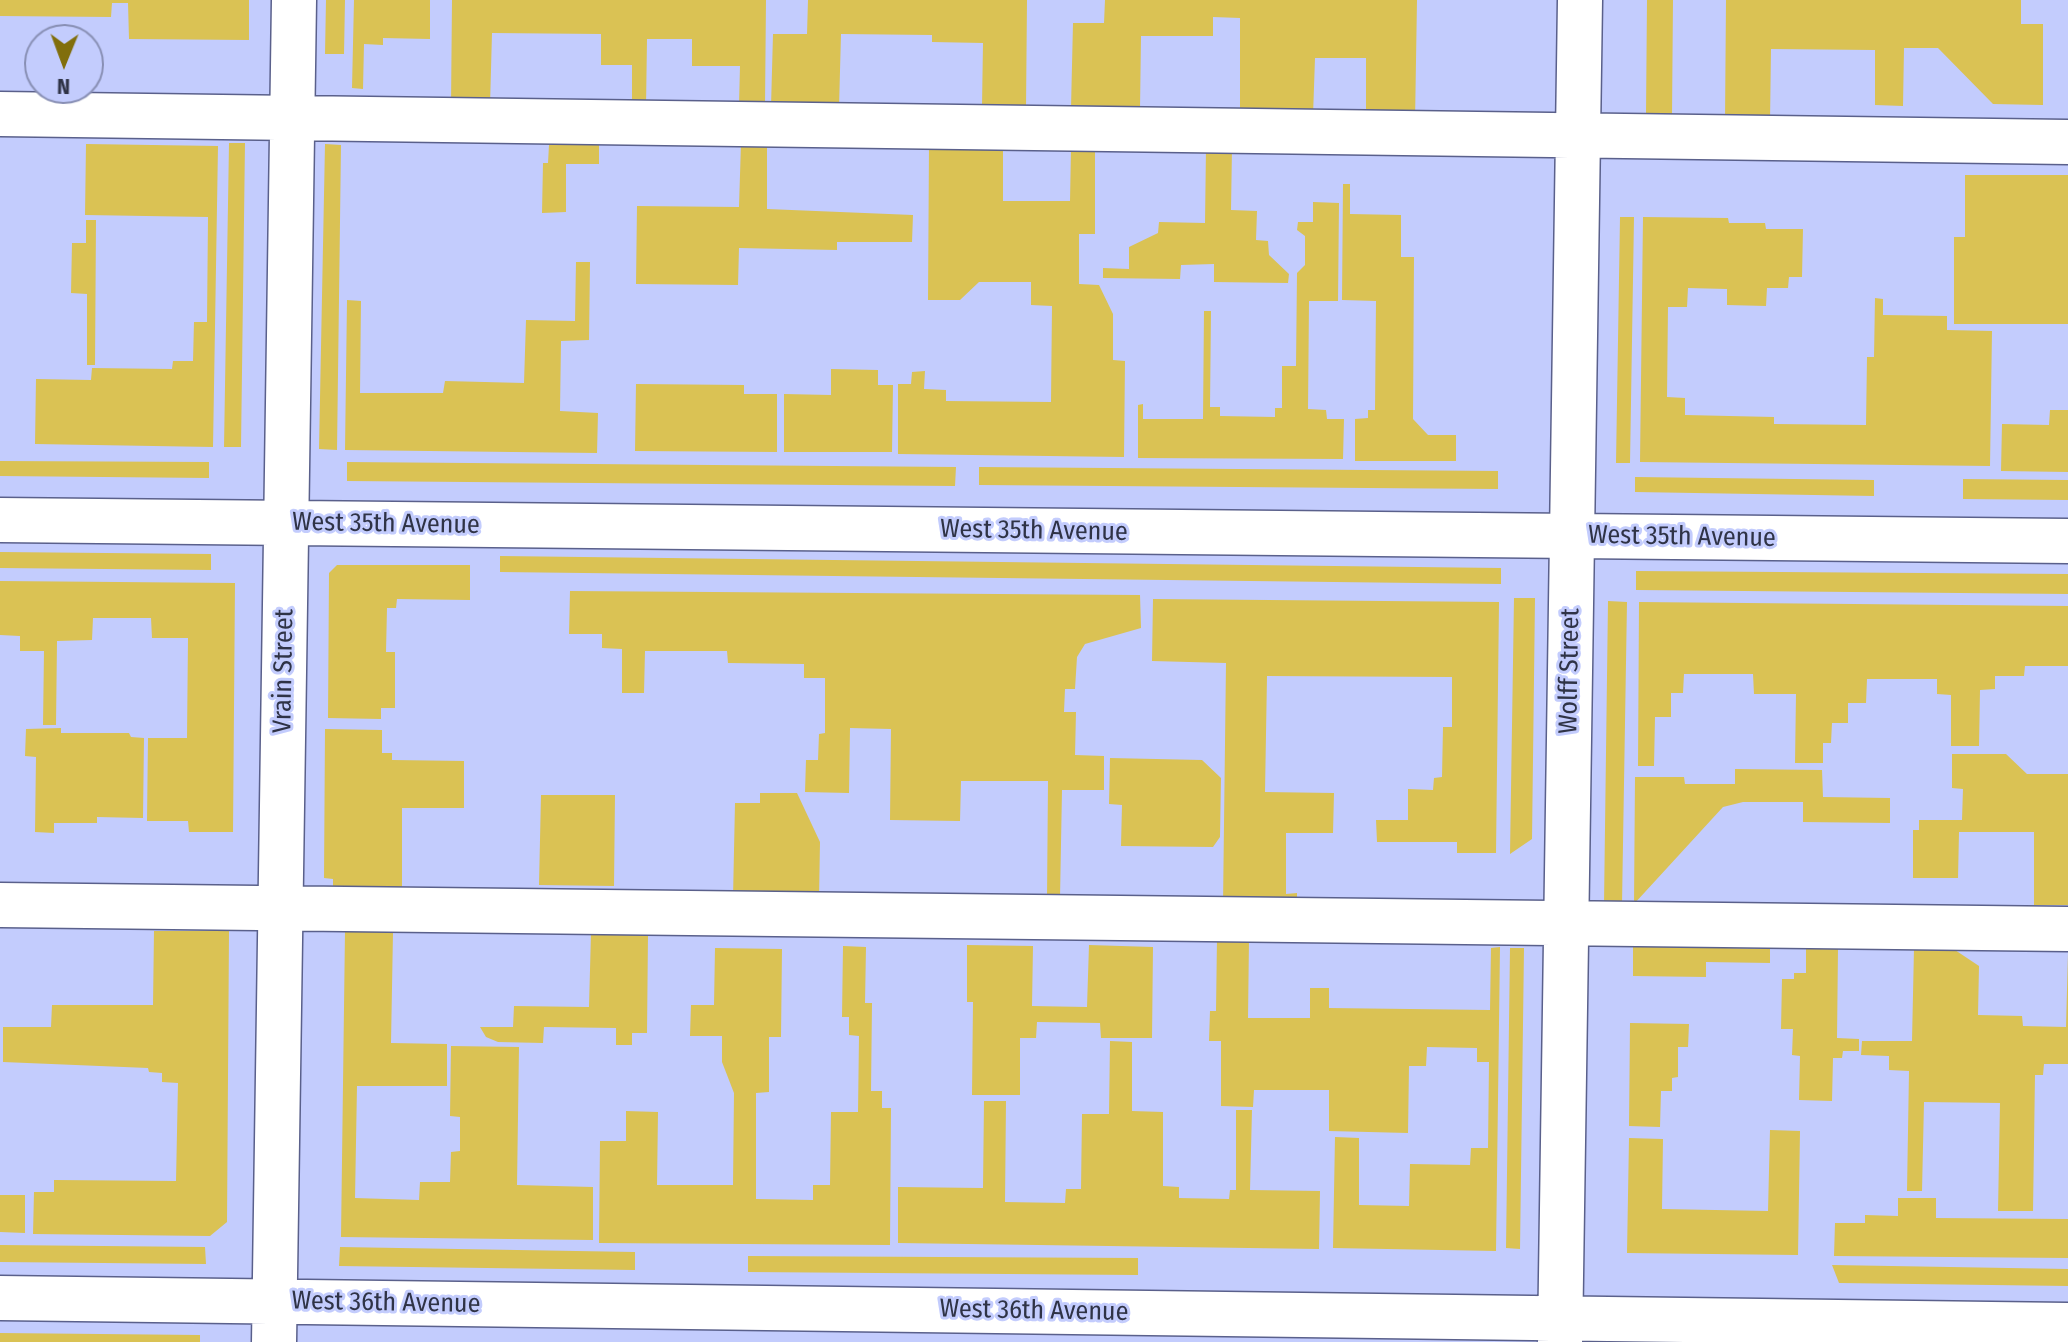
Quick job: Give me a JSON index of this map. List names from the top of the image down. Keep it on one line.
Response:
{"streets":{"street":["West 35th Avenue","Vrain Street","Wolff Street","West 36th Avenue"]},"crossings":[["West 35th Avenue","Vrain Street"],["West 35th Avenue","Wolff Street"],["Vrain Street","West 36th Avenue"],["Wolff Street","West 36th Avenue"]],"north":"bottom"}
